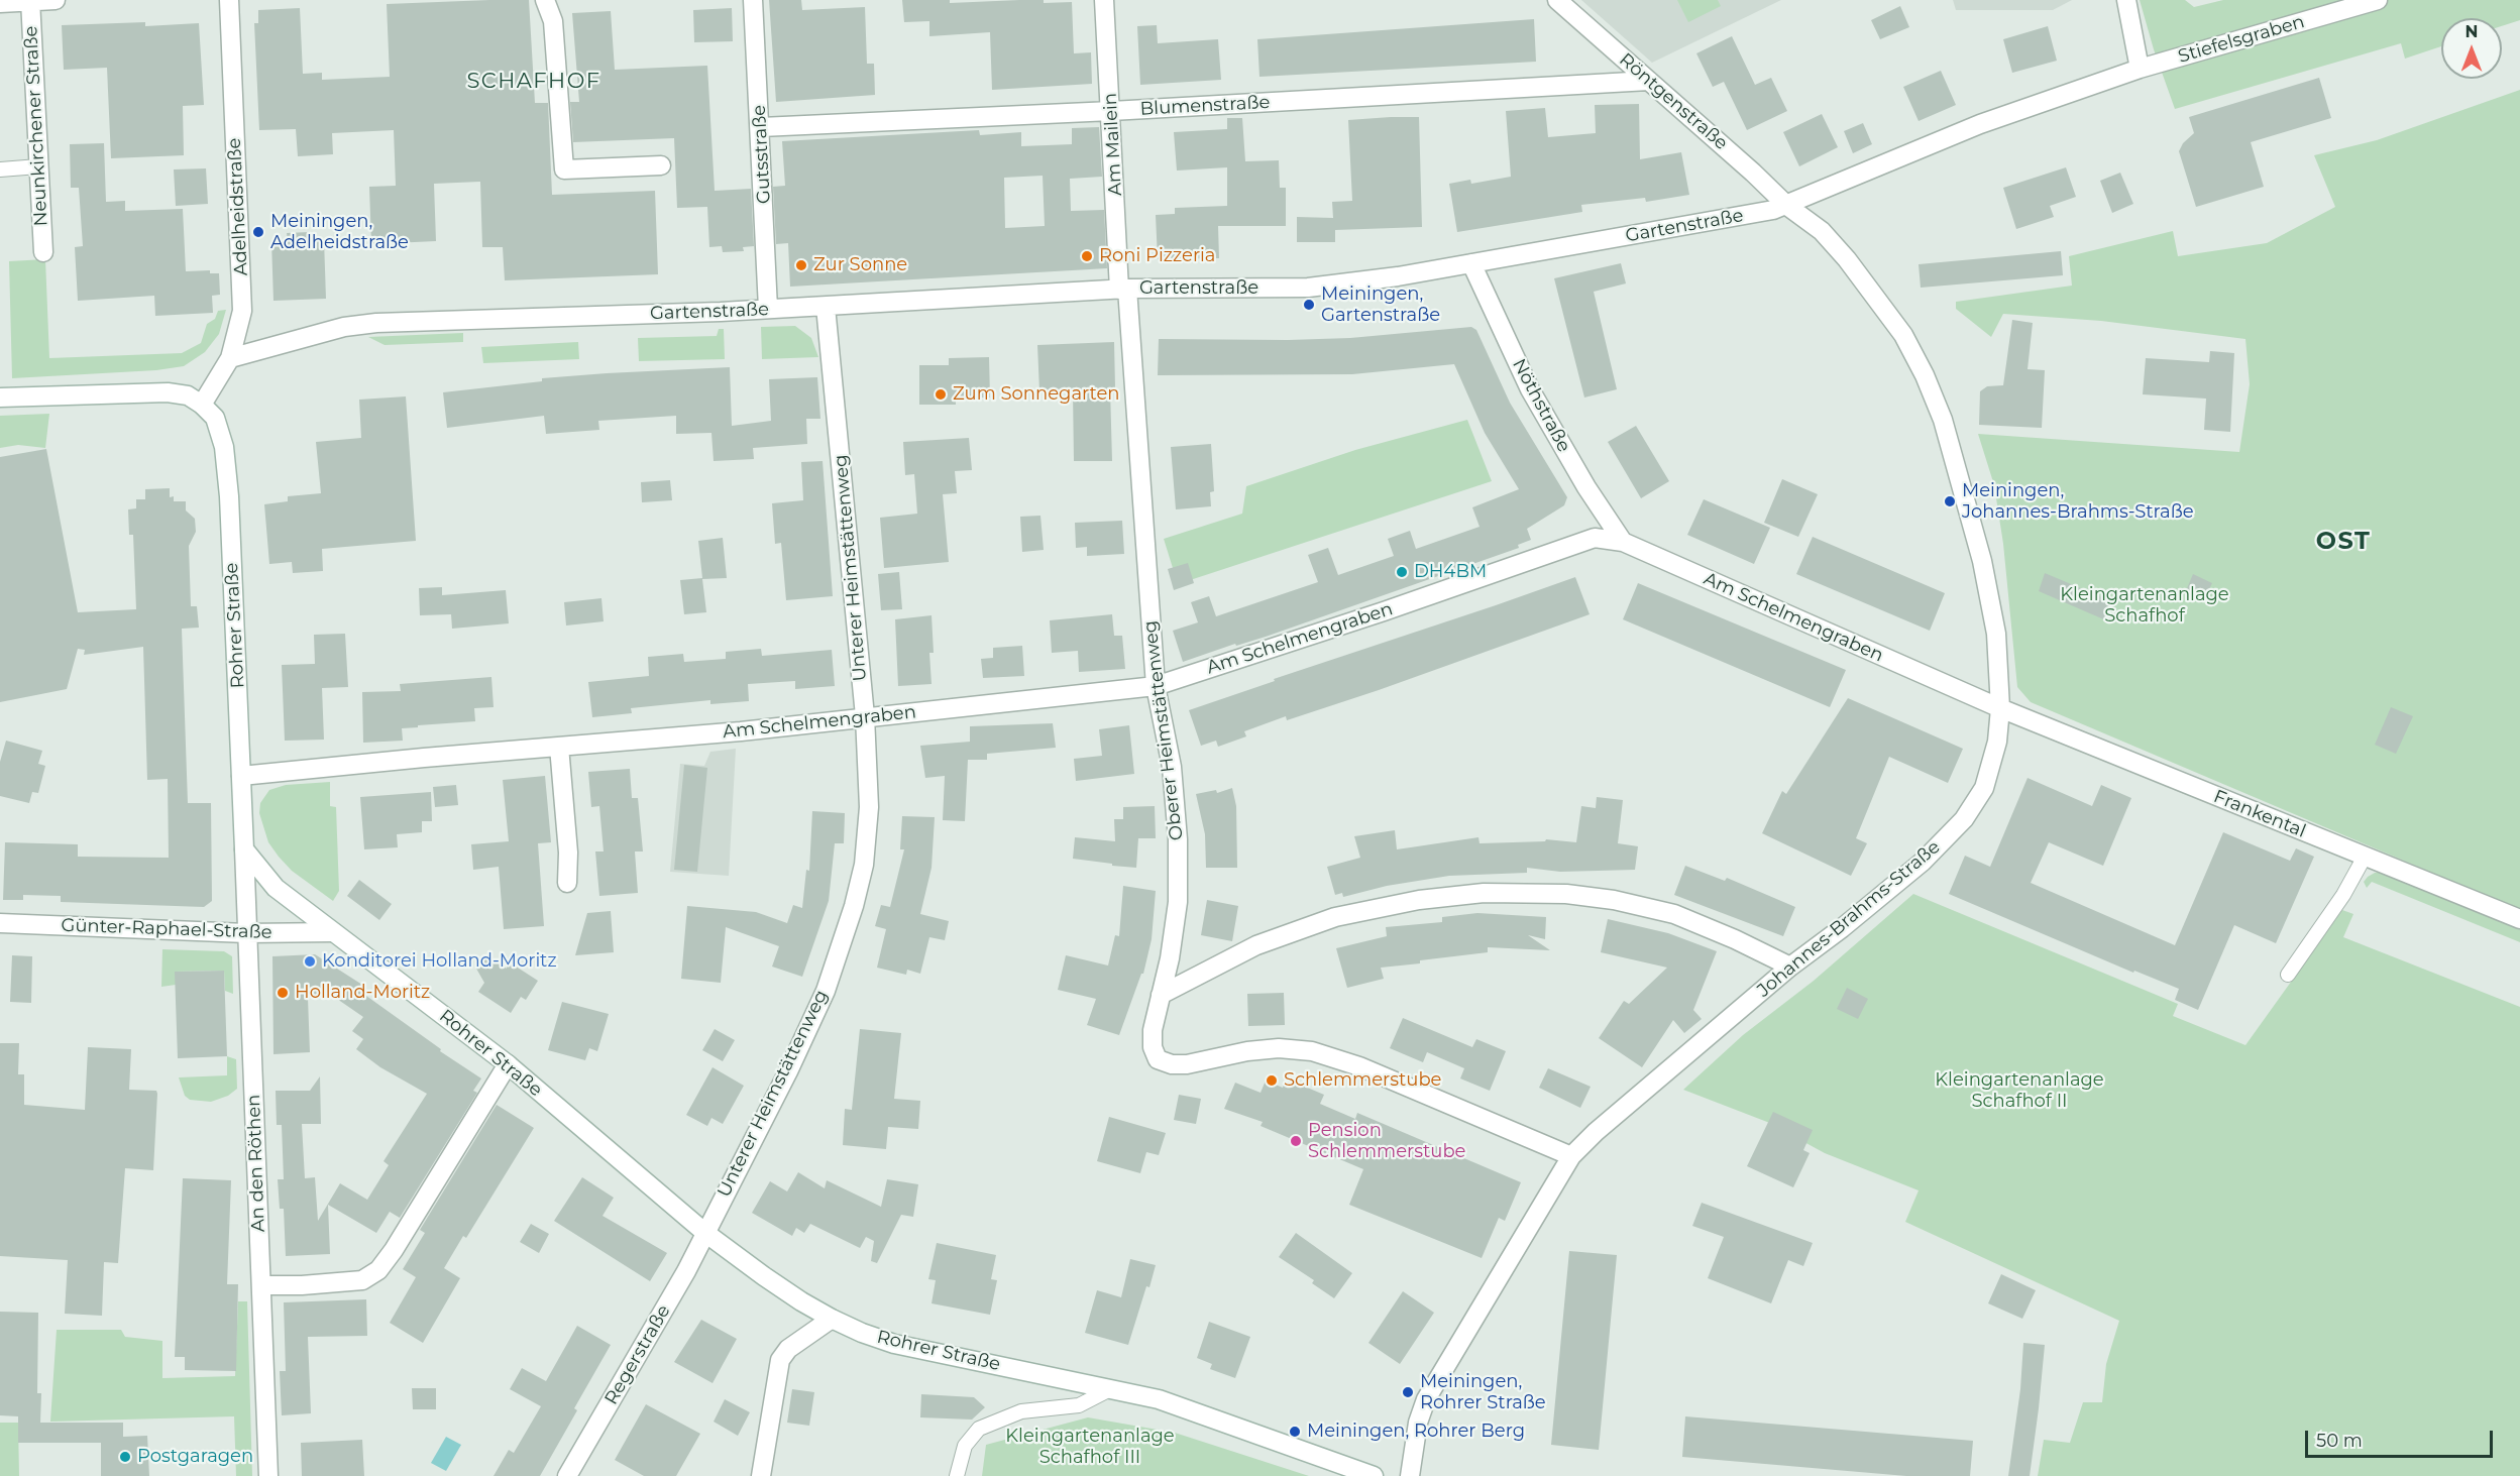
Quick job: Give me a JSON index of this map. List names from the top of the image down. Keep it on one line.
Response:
{"streets":{"street":["Stiefelsgraben","Röntgenstraße","Blumenstraße","Neunkirchener Straße","Am Mailein","Gutsstraße","Adelheidstraße","Gartenstraße","Nöthstraße","Unterer Heimstättenweg","Am Schelmengraben","Rohrer Straße","Oberer Heimstättenweg","Frankental","Johannes-Brahms-Straße","Günter-Raphael-Straße","An den Röthen","Regerstraße"]},"crossings":[["Stiefelsgraben","Gartenstraße"],["Röntgenstraße","Blumenstraße"],["Röntgenstraße","Gartenstraße"],["Röntgenstraße","Johannes-Brahms-Straße"],["Blumenstraße","Am Mailein"],["Blumenstraße","Gutsstraße"],["Am Mailein","Gartenstraße"],["Am Mailein","Oberer Heimstättenweg"],["Gutsstraße","Gartenstraße"],["Adelheidstraße","Gartenstraße"],["Adelheidstraße","Rohrer Straße"],["Gartenstraße","Nöthstraße"],["Gartenstraße","Unterer Heimstättenweg"],["Gartenstraße","Oberer Heimstättenweg"],["Gartenstraße","Johannes-Brahms-Straße"],["Nöthstraße","Am Schelmengraben"],["Unterer Heimstättenweg","Am Schelmengraben"],["Unterer Heimstättenweg","Rohrer Straße"],["Unterer Heimstättenweg","Regerstraße"],["Am Schelmengraben","Rohrer Straße"],["Am Schelmengraben","Oberer Heimstättenweg"],["Am Schelmengraben","Frankental"],["Am Schelmengraben","Johannes-Brahms-Straße"],["Rohrer Straße","Günter-Raphael-Straße"],["Rohrer Straße","An den Röthen"],["Rohrer Straße","Regerstraße"],["Oberer Heimstättenweg","Johannes-Brahms-Straße"],["Frankental","Johannes-Brahms-Straße"],["Günter-Raphael-Straße","An den Röthen"]],"districts":["SCHAFHOF","OST"],"parks":["Kleingartenanlage Schafhof","Kleingartenanlage Schafhof II","Kleingartenanlage Schafhof III"],"places":["Meiningen, Adelheidstraße","Roni Pizzeria","Zur Sonne","Meiningen, Gartenstraße","Zum Sonnegarten","Meiningen, Johannes-Brahms-Straße","DH4BM","Konditorei Holland-Moritz","Holland-Moritz","Schlemmerstube","Pension Schlemmerstube","Meiningen, Rohrer Straße","Meiningen, Rohrer Berg","Postgaragen"],"scale_bar":"50 m","north":"top"}
